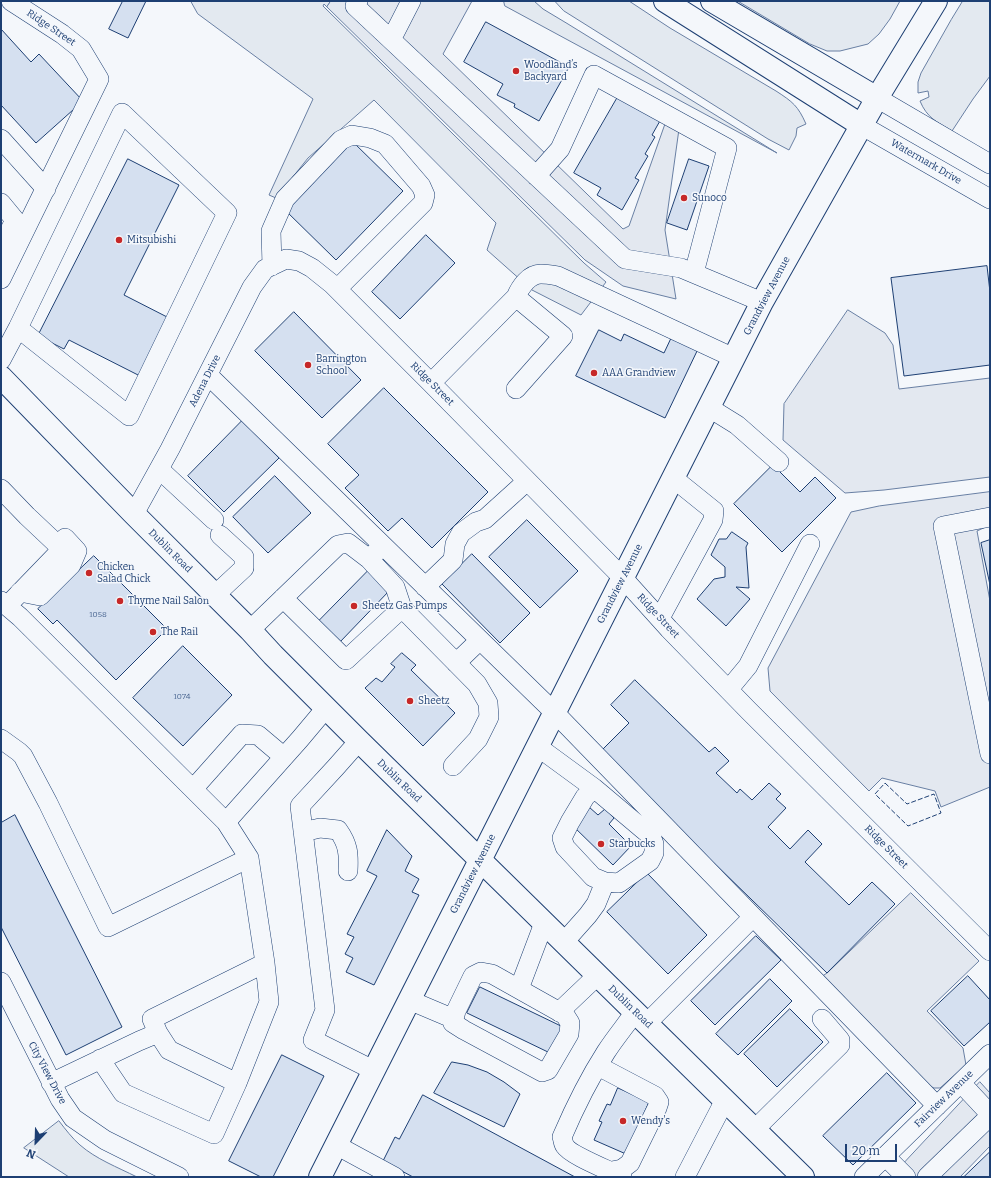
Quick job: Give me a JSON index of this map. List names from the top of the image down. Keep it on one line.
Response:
{"streets":{"main road":["Grandview Avenue","Dublin Road"],"street":["Ridge Street","Watermark Drive","Adena Drive","City View Drive","Fairview Avenue"]},"crossings":[["Ridge Street","Grandview Avenue"],["Ridge Street","Adena Drive"],["Watermark Drive","Grandview Avenue"],["Grandview Avenue","Dublin Road"],["Adena Drive","Dublin Road"]],"places":["Woodland’s Backyard","Sunoco","Mitsubishi","Barrington School","AAA Grandview","Chicken Salad Chick","Thyme Nail Salon","Sheetz Gas Pumps","The Rail","Sheetz","Starbucks","Wendy's"],"house_numbers":["1058","1074"],"scale_bar":"20 m","north":"bottom left"}
